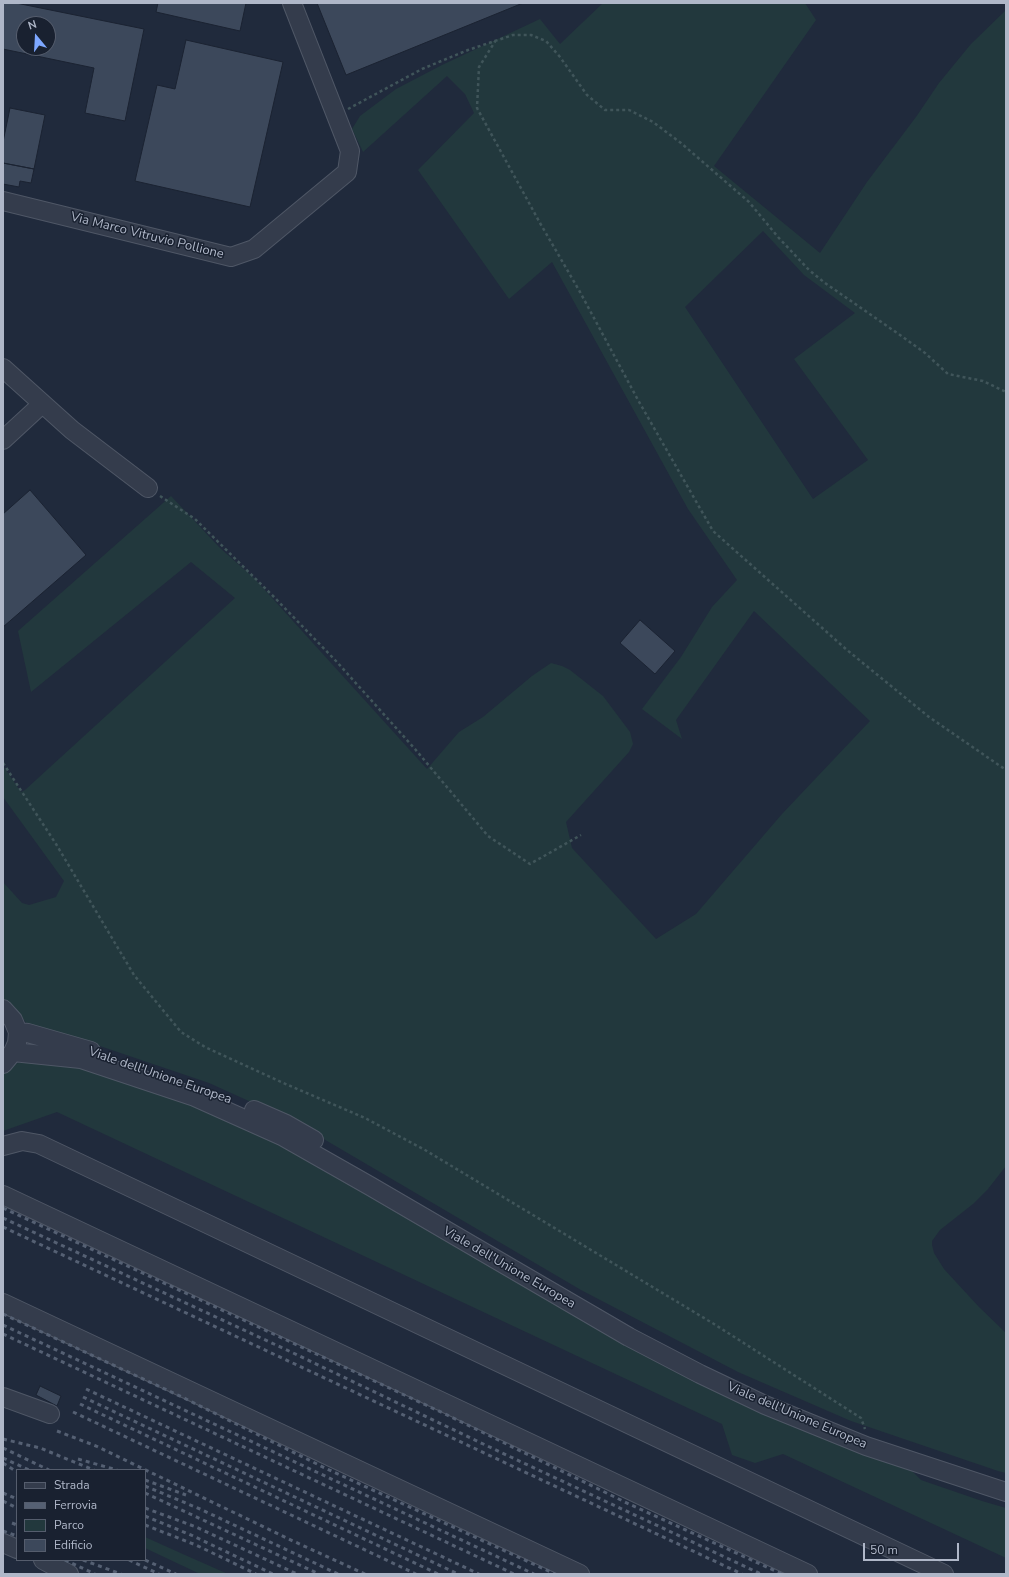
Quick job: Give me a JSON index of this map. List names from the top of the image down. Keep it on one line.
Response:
{"streets":{"street":["Via Marco Vitruvio Pollione","Viale dell'Unione Europea"]},"legend":["Strada","Ferrovia","Parco","Edificio"],"scale_bar":"50 m","north":"top"}
